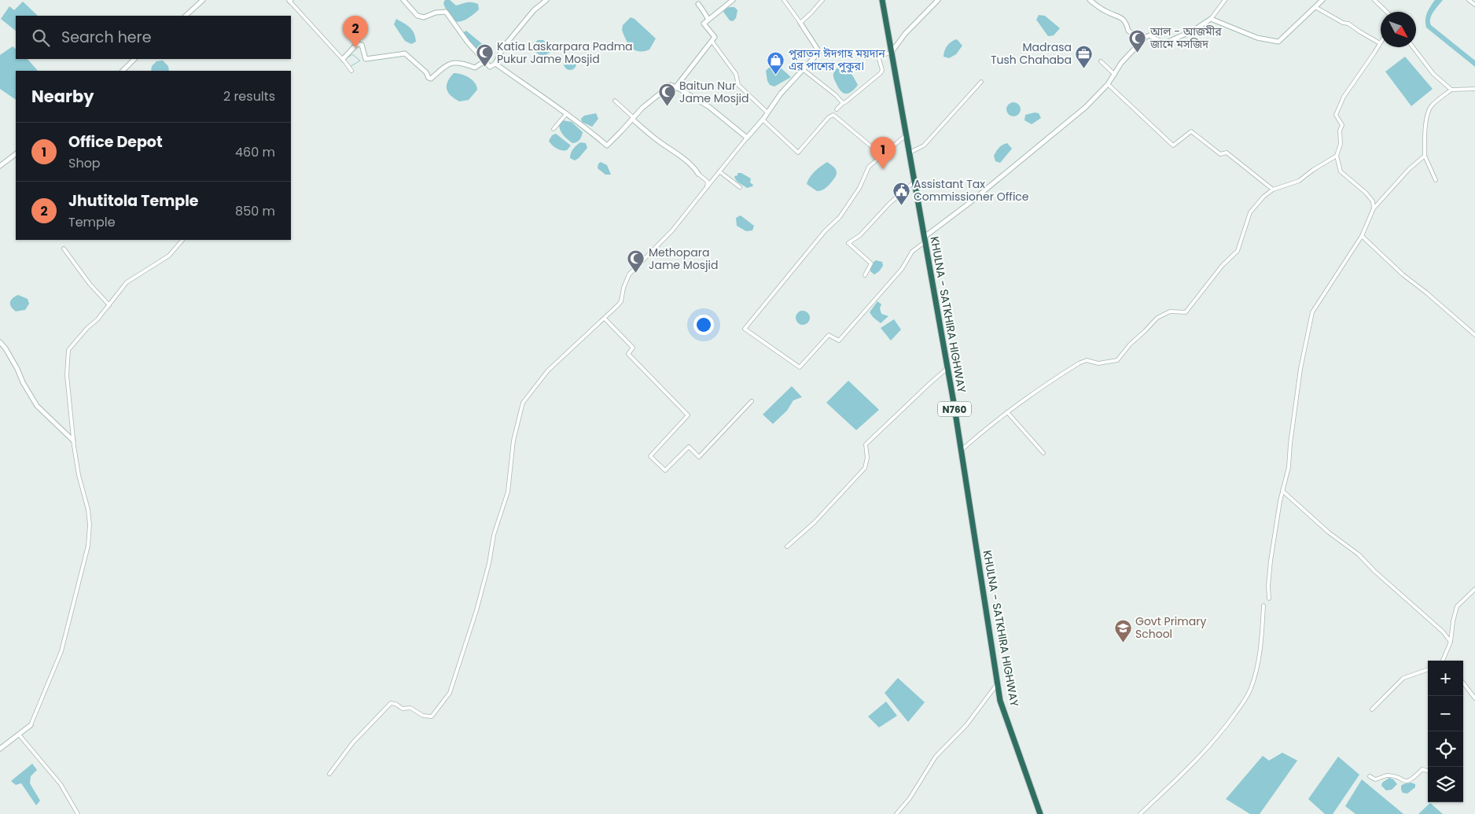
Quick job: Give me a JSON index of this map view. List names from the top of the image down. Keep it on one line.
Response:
{"streets":{"highway":["KHULNA - SATKHIRA HIGHWAY","N760"]},"places":{"mosque":["আল - আজমীর জামে মসজিদ","Katia Laskarpara Padma Pukur Jame Mosjid","Baitun Nur Jame Mosjid","Methopara Jame Mosjid"],"office":["Madrasa Tush Chahaba"],"shop":["পুরাতন ঈদগাহ ময়দান এর পাশের পুকুর।"],"public building":["Assistant Tax Commissioner Office"],"school or university":["Govt Primary School"]},"north":"bottom right","page":{"pins":["2","1"],"search":"Search here","heading":["Nearby","2 results"],"list":[{"mark":"1","name":"Office Depot","note":"Shop","value":"460 m"},{"mark":"2","name":"Jhutitola Temple","note":"Temple","value":"850 m"}],"map_buttons":["+","−"]}}
